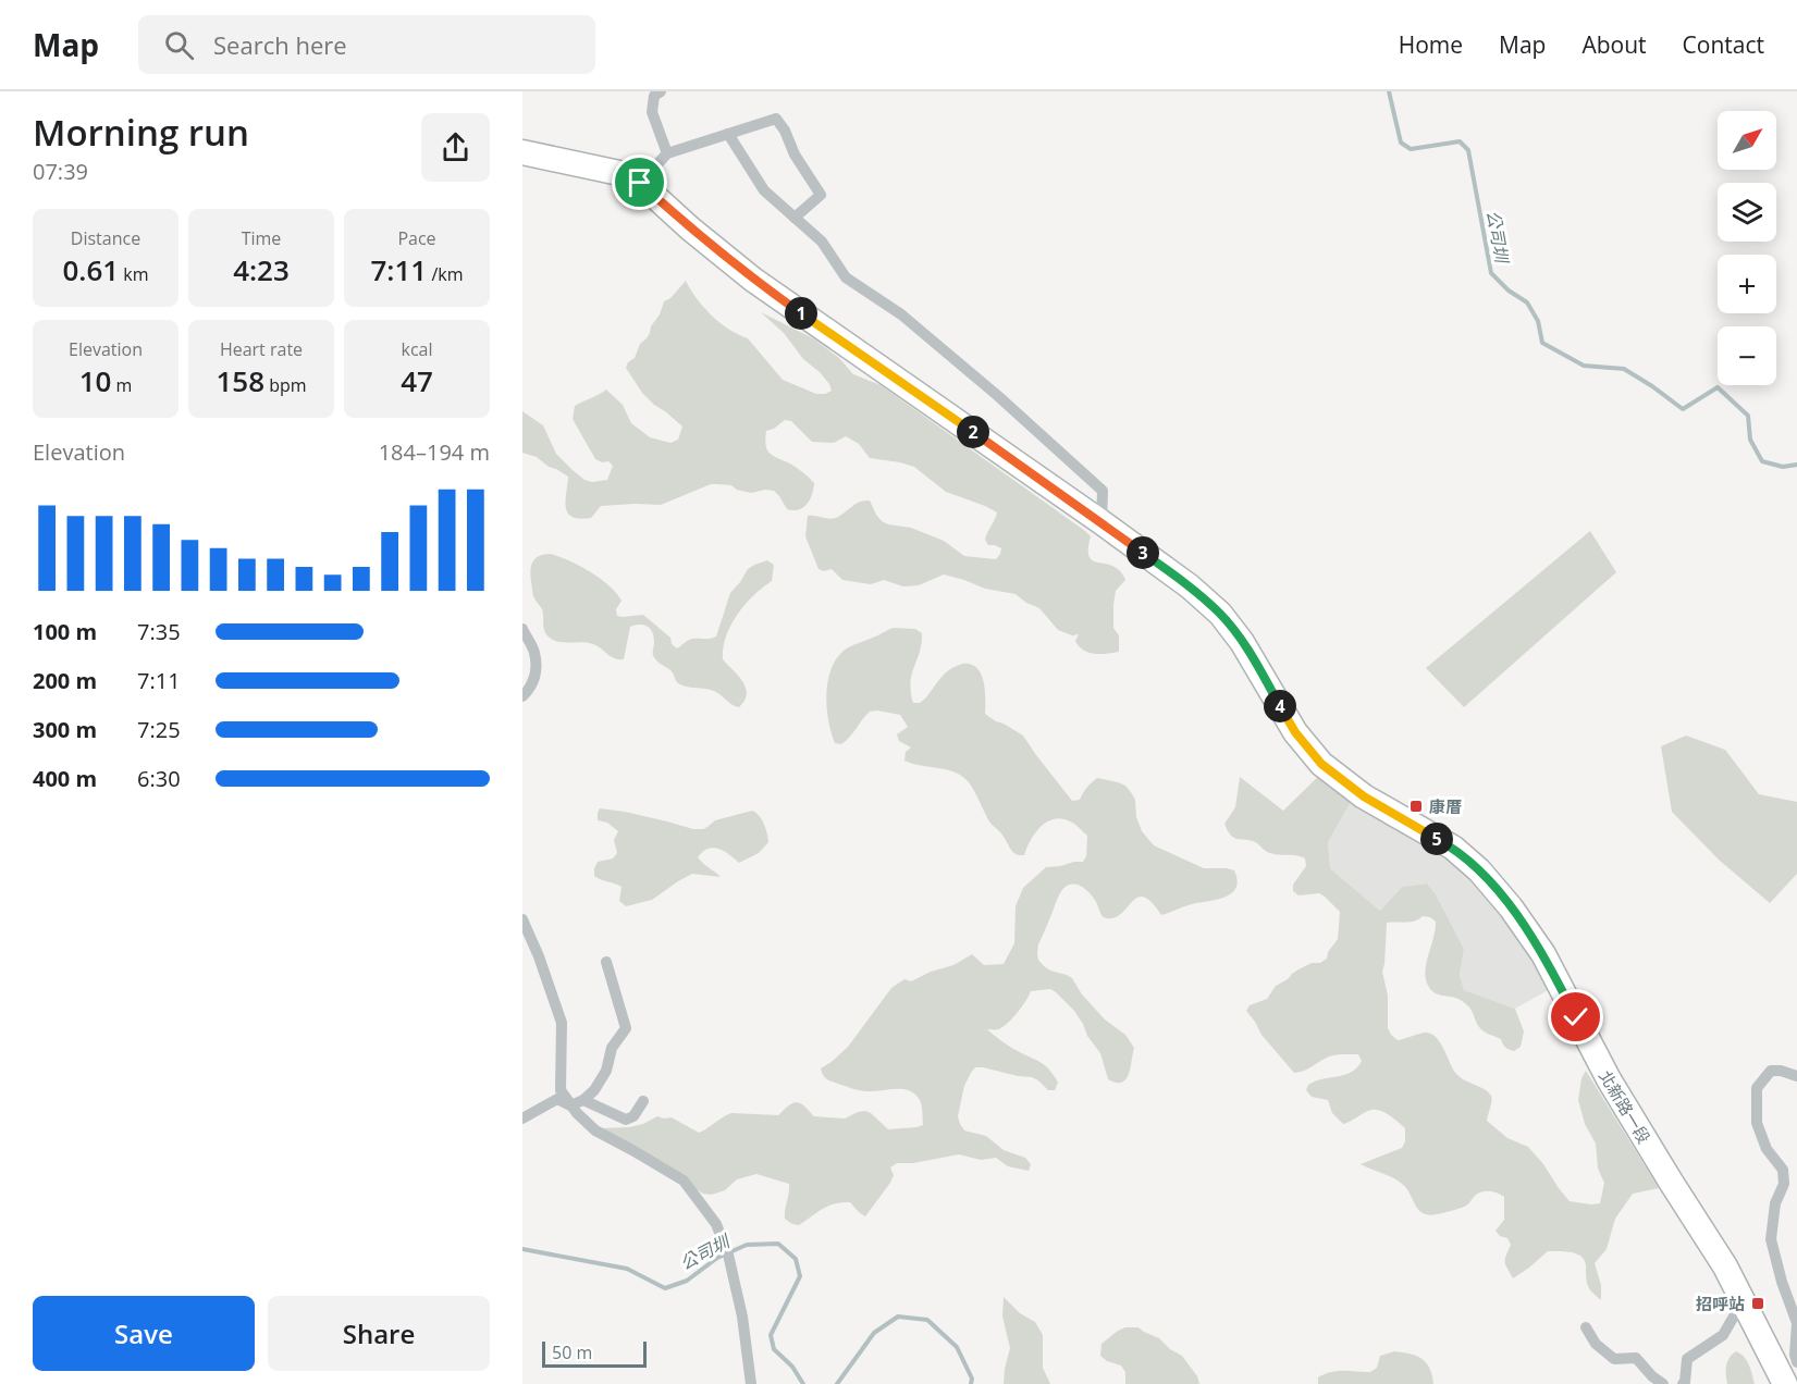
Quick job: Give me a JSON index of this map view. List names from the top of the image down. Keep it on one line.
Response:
{"streets":{"main road":["北新路一段"]},"water":["公司圳"],"places":{"transit":["康厝","招呼站"]},"scale_bar":"50 m","north":"top right","page":{"header":"Map","search":"Search here","nav":["Home","Map","About","Contact"],"heading":["Morning run","07:39"],"map_buttons":["+","−"],"stats":[["Distance","0.61 km"],["Time","4:23"],["Pace","7:11 /km"],["Elevation","10 m"],["Heart rate","158 bpm"],["kcal","47"]],"pins":["1","2","3","4","5"],"chart":["Elevation","184–194 m"],"list":[{"name":"100 m","note":"7:35"},{"name":"200 m","note":"7:11"},{"name":"300 m","note":"7:25"},{"name":"400 m","note":"6:30"}],"buttons":["Save","Share"],"scale":"50 m"}}
